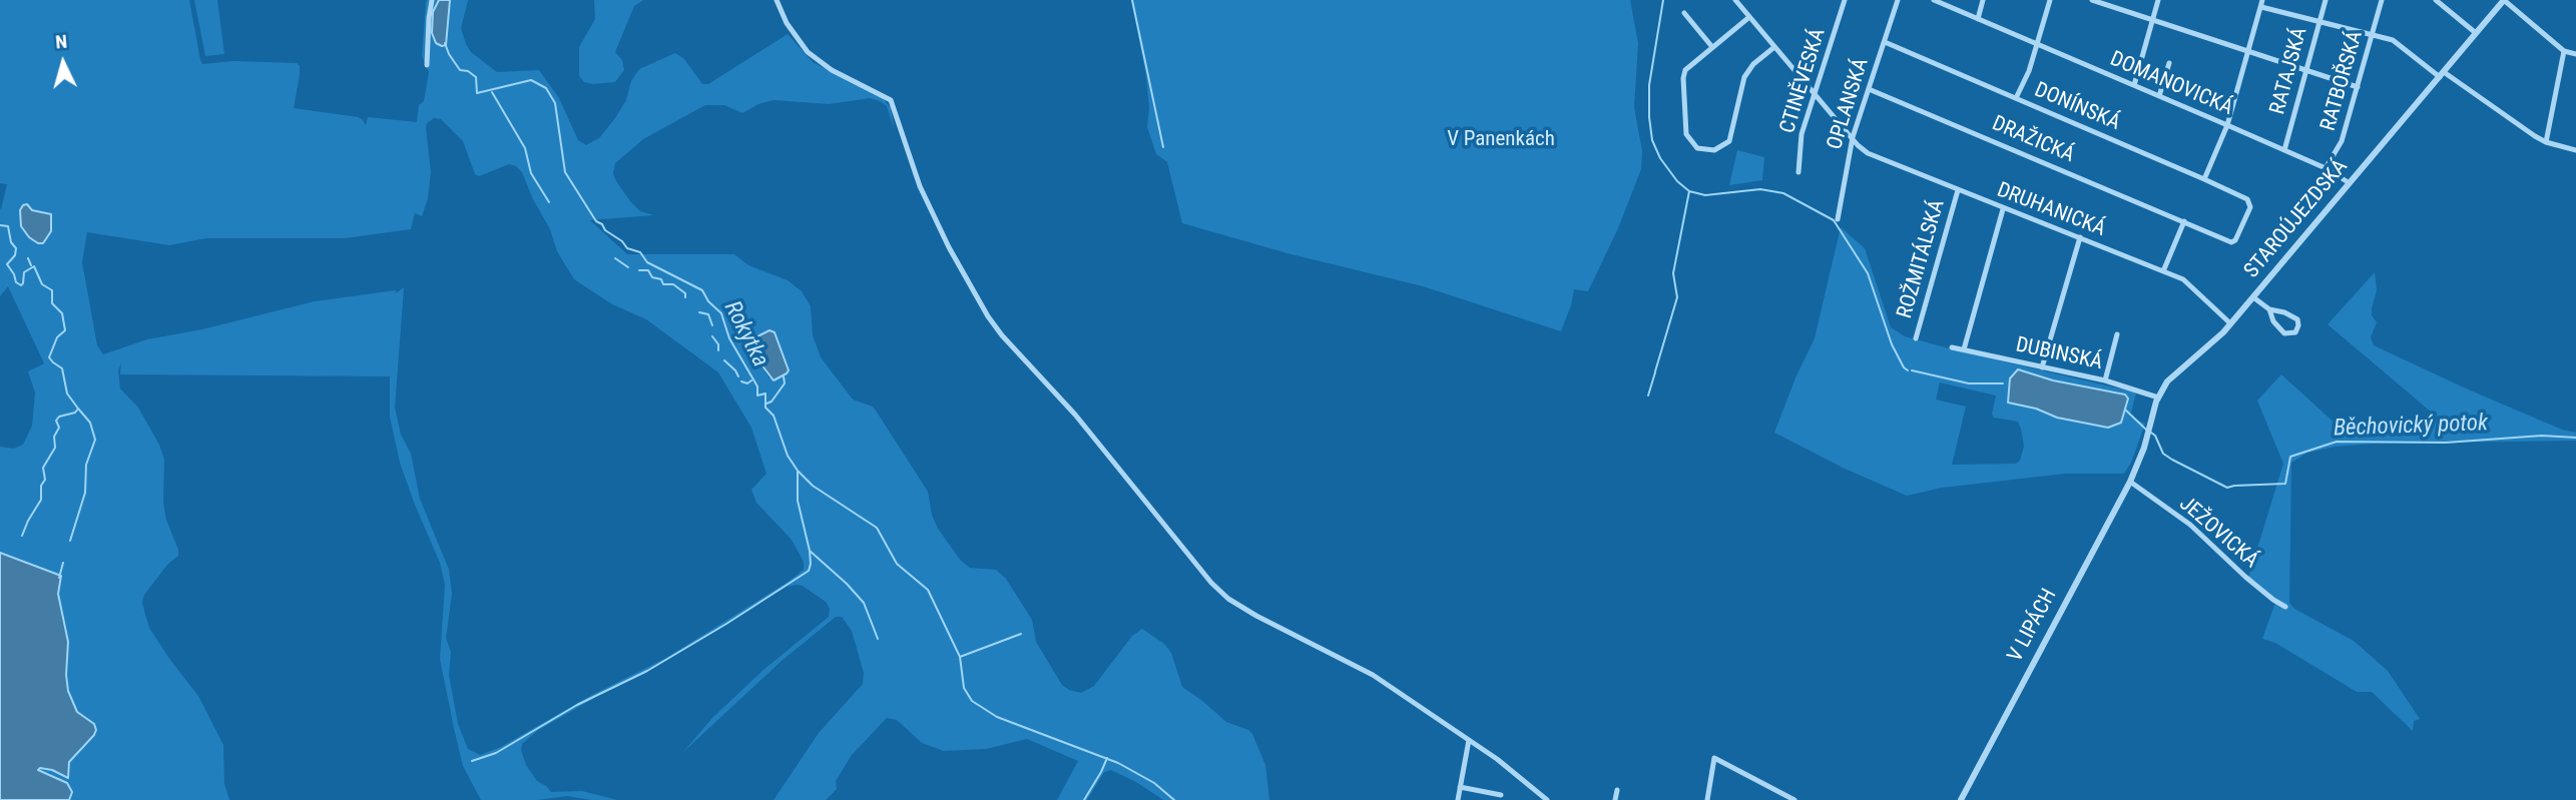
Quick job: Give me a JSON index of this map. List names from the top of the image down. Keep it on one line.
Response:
{"streets":{"street":["RATAJSKÁ","CTINĚVESKÁ","RATBOŘSKÁ","DOMANOVICKÁ","OPLANSKÁ","DONÍNSKÁ","DRAŽICKÁ","DRUHANICKÁ","STAROÚJEZDSKÁ","ROŽMITÁLSKÁ","DUBINSKÁ","JEŽOVICKÁ","V LIPÁCH"]},"crossings":[["RATAJSKÁ","DOMANOVICKÁ"],["CTINĚVESKÁ","DRUHANICKÁ"],["RATBOŘSKÁ","DOMANOVICKÁ"],["DOMANOVICKÁ","STAROÚJEZDSKÁ"],["OPLANSKÁ","DONÍNSKÁ"],["OPLANSKÁ","DRAŽICKÁ"],["OPLANSKÁ","DRUHANICKÁ"],["DONÍNSKÁ","DRAŽICKÁ"],["DRUHANICKÁ","STAROÚJEZDSKÁ"],["DRUHANICKÁ","ROŽMITÁLSKÁ"],["STAROÚJEZDSKÁ","DUBINSKÁ"],["STAROÚJEZDSKÁ","V LIPÁCH"],["JEŽOVICKÁ","V LIPÁCH"]],"water":["Rokytka","Běchovický potok"],"parks":["V Panenkách"],"north":"top"}
